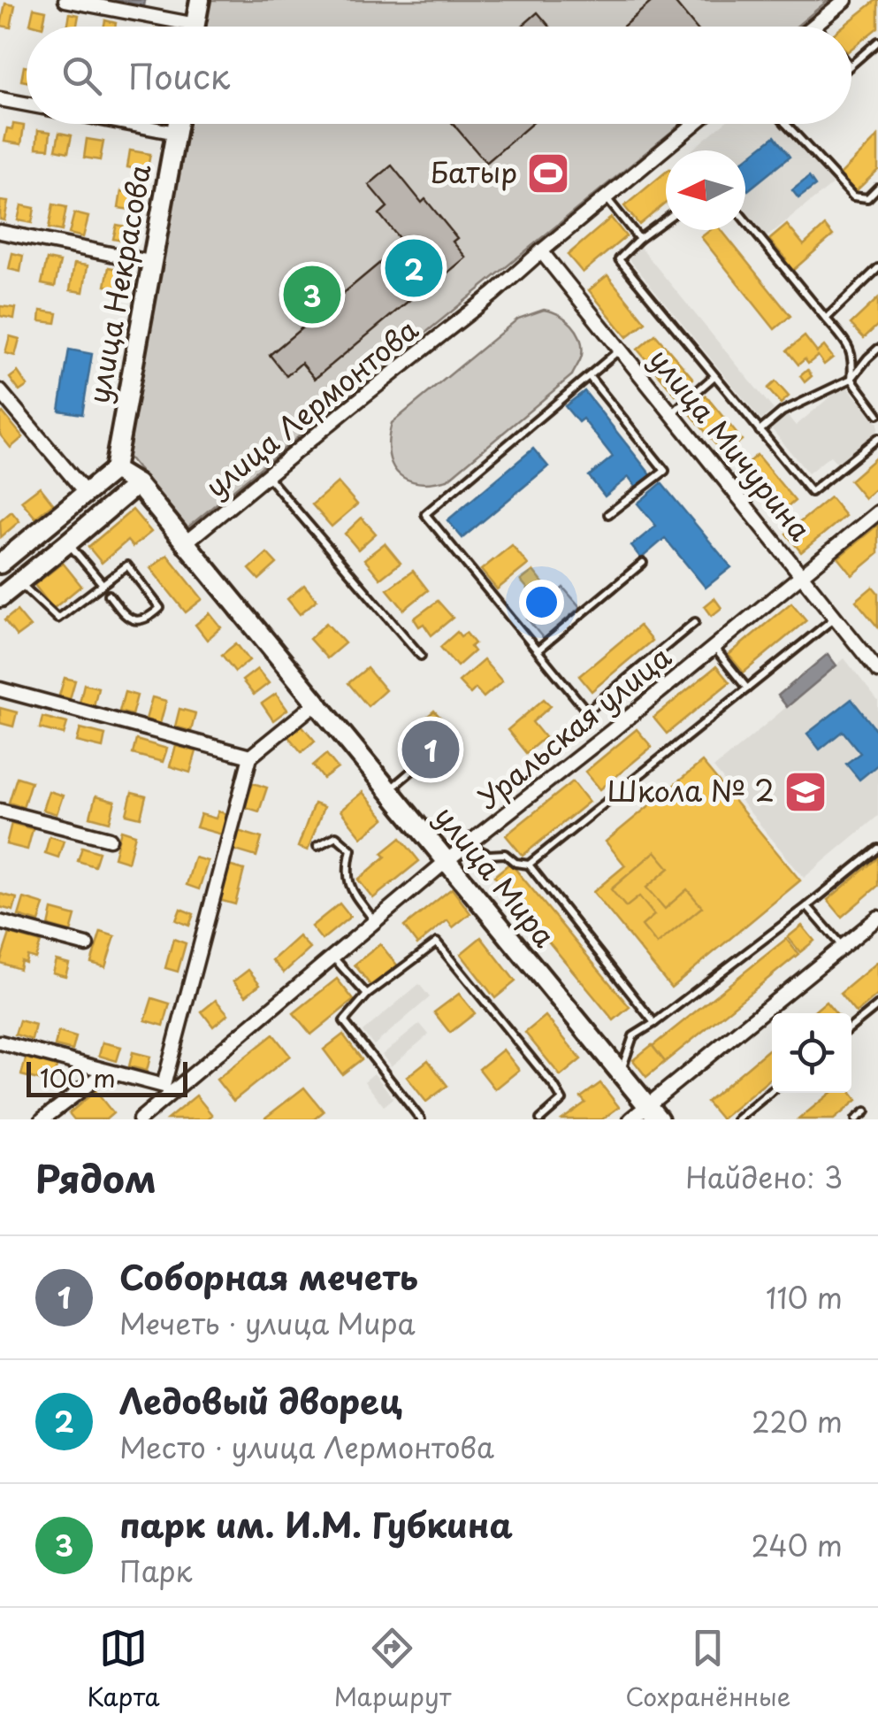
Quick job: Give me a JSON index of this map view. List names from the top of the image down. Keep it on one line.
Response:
{"streets":{"street":["улица Некрасова","улица Лермонтова","улица Мичурина","Уральская улица","улица Мира"]},"crossings":[["улица Некрасова","улица Мира"],["улица Лермонтова","улица Мичурина"],["улица Лермонтова","улица Мира"],["улица Мичурина","Уральская улица"],["Уральская улица","улица Мира"]],"places":{"sports":["Батыр"],"school or university":["Школа № 2"]},"scale_bar":"100 m","north":"left","page":{"search":"Поиск","pins":["2","3","1"],"scale":"100 m","heading":["Рядом","Найдено: 3"],"list":[{"mark":"1","name":"Соборная мечеть","note":"Мечеть · улица Мира","value":"110 m"},{"mark":"2","name":"Ледовый дворец","note":"Место · улица Лермонтова","value":"220 m"},{"mark":"3","name":"парк им. И.М. Губкина","note":"Парк","value":"240 m"}],"nav":["Карта","Маршрут","Сохранённые"]}}
